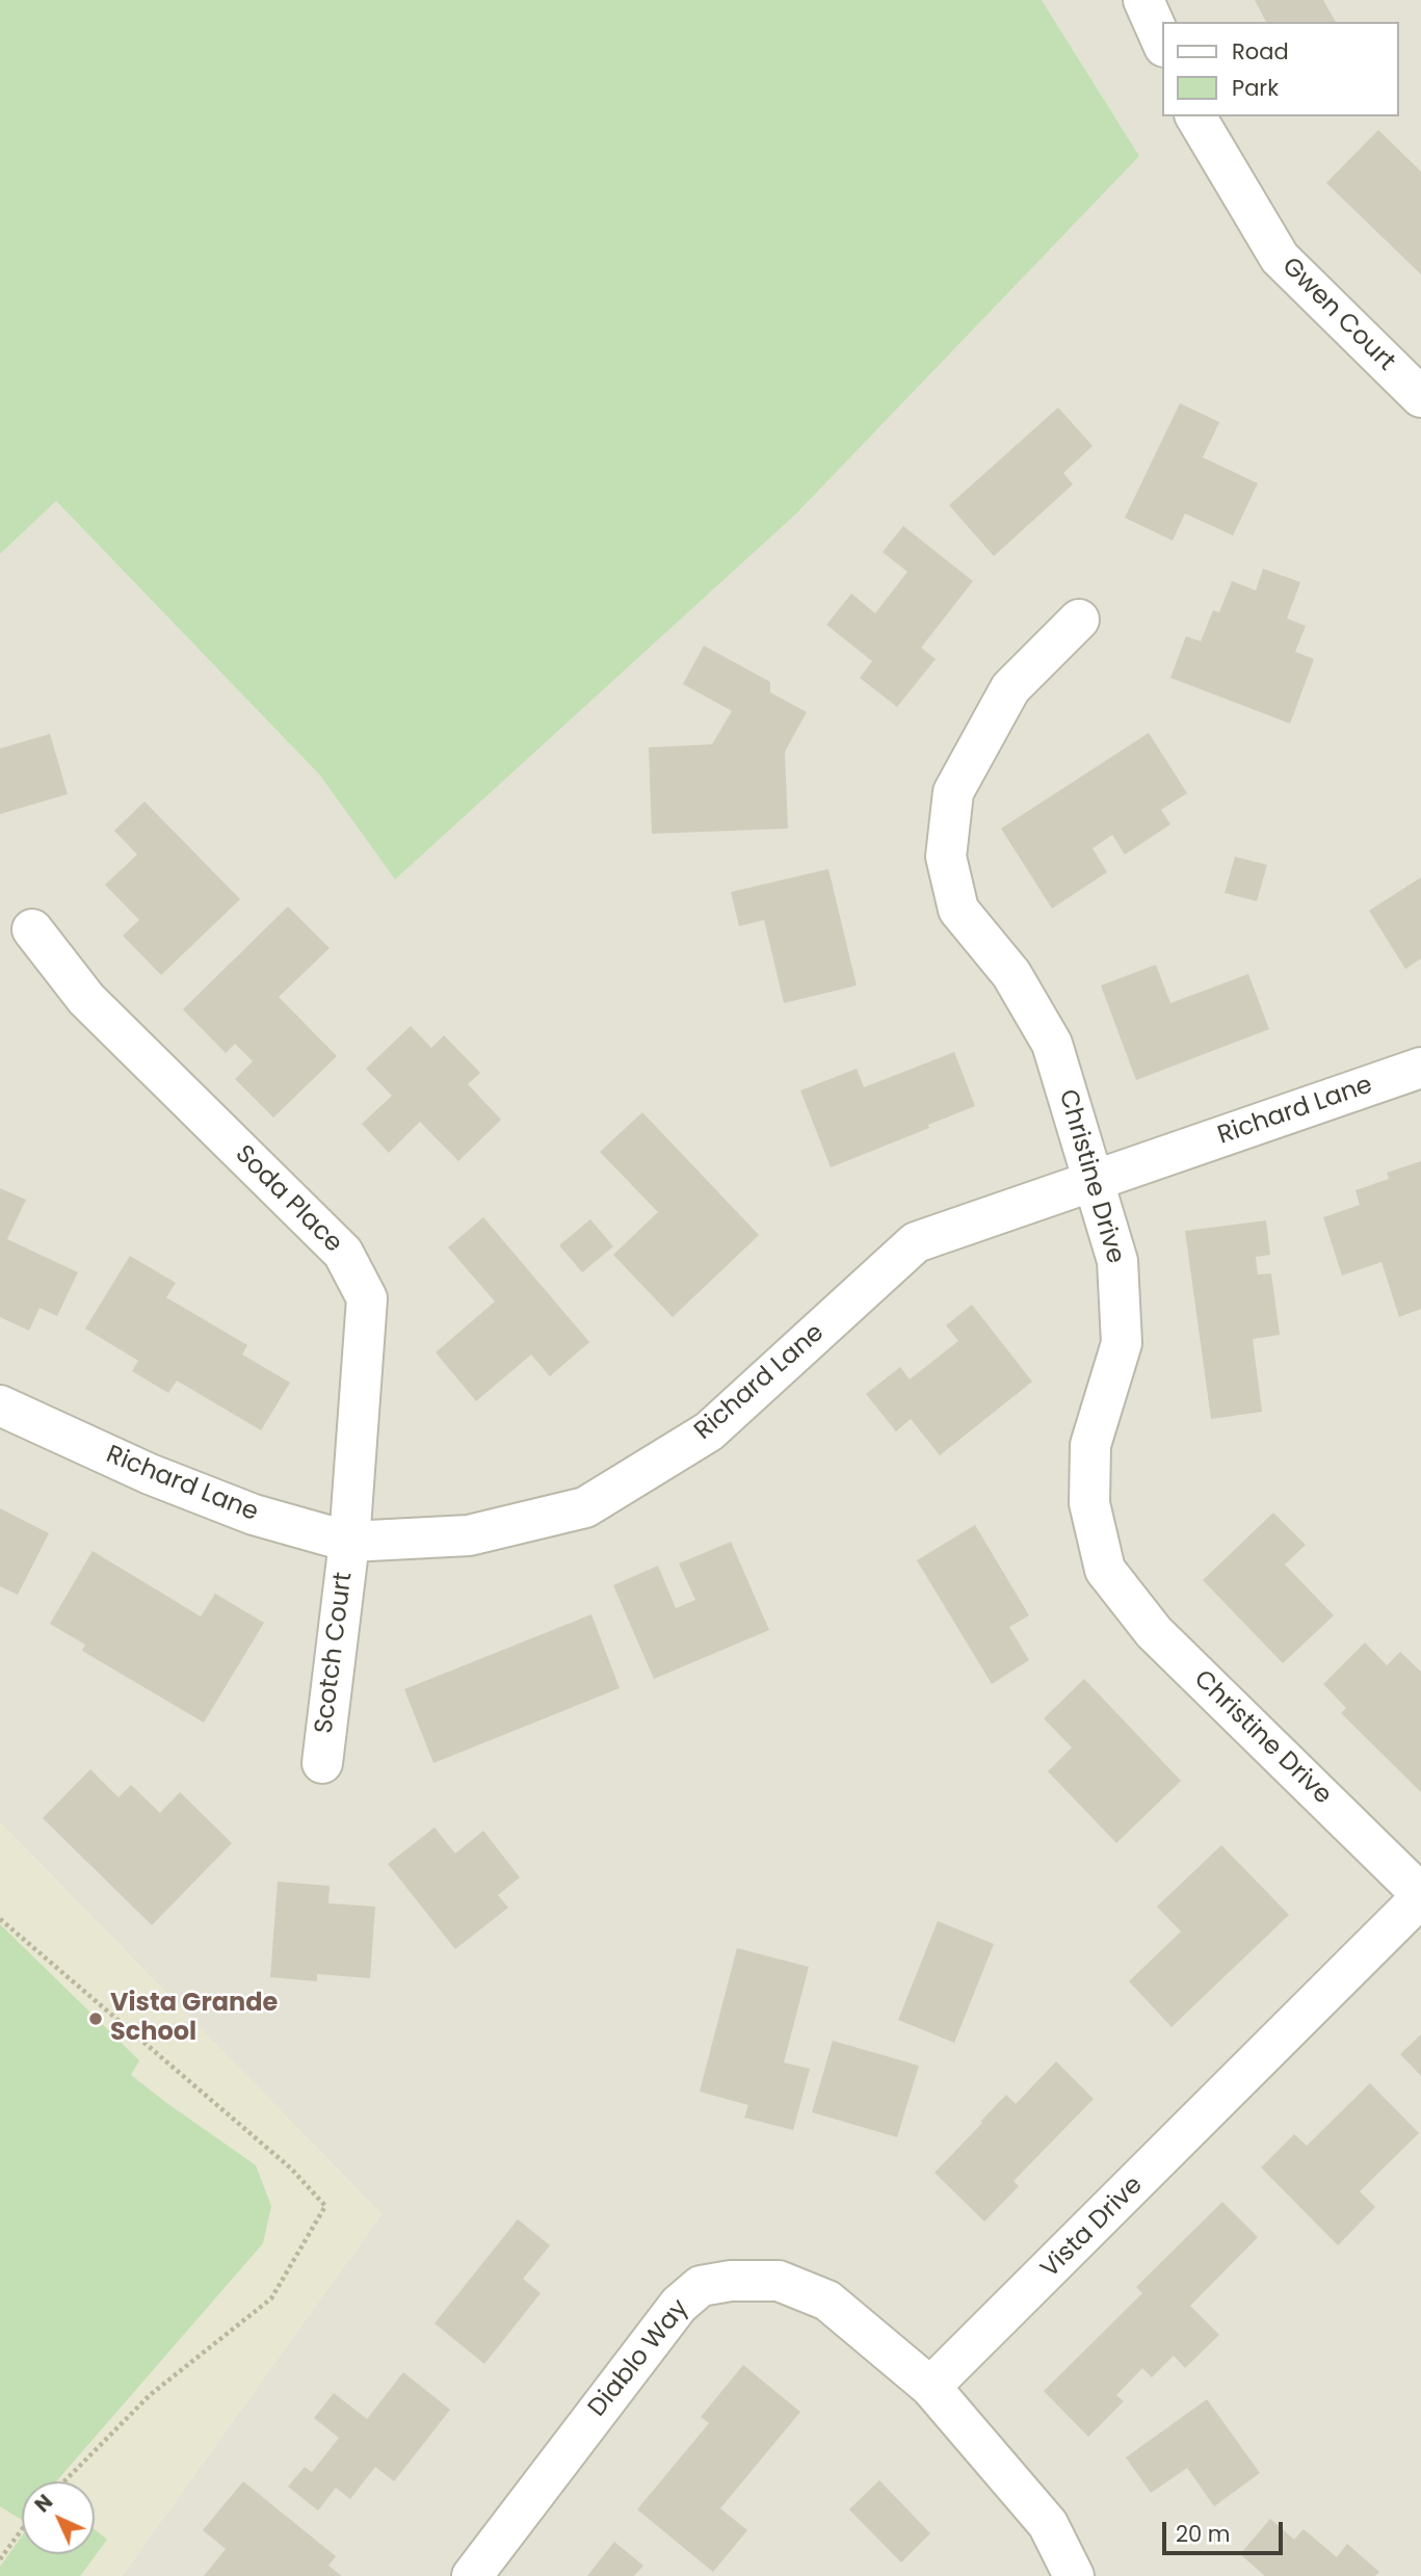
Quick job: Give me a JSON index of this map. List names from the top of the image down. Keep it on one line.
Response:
{"streets":{"street":["Gwen Court","Richard Lane","Christine Drive","Soda Place","Scotch Court","Vista Drive","Diablo Way"]},"crossings":[["Richard Lane","Christine Drive"],["Richard Lane","Soda Place"],["Richard Lane","Scotch Court"],["Christine Drive","Vista Drive"],["Soda Place","Scotch Court"],["Vista Drive","Diablo Way"]],"places":["Vista Grande School"],"legend":["Road","Park"],"scale_bar":"20 m","north":"top left"}
